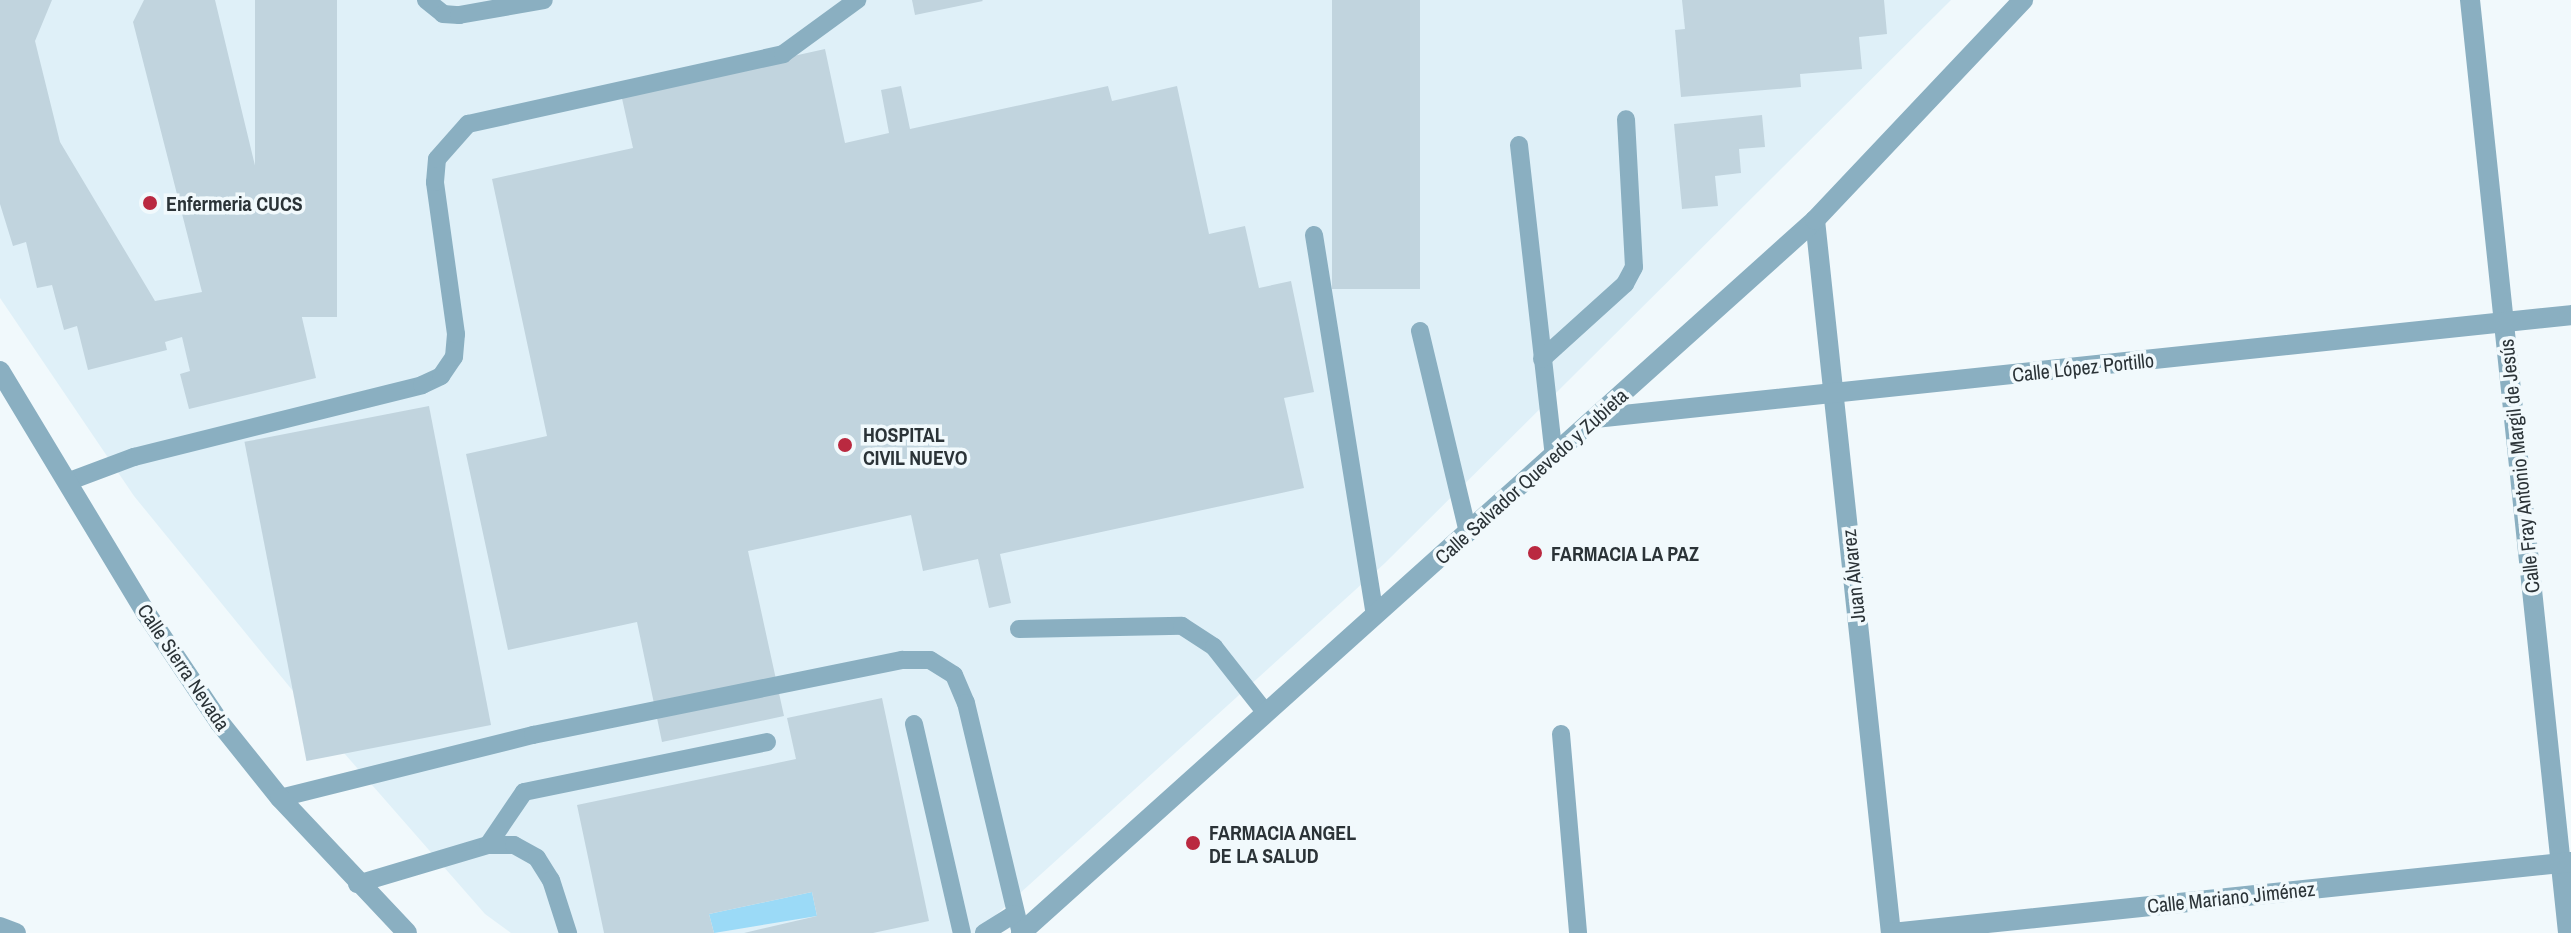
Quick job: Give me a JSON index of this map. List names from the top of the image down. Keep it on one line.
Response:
{"streets":{"street":["Calle López Portillo","Calle Fray Antonio Margil de Jesús","Calle Salvador Quevedo y Zubieta","Juan Álvarez","Calle Sierra Nevada","Calle Mariano Jiménez"]},"crossings":[["Calle López Portillo","Calle Fray Antonio Margil de Jesús"],["Calle López Portillo","Calle Salvador Quevedo y Zubieta"],["Calle López Portillo","Juan Álvarez"],["Calle Fray Antonio Margil de Jesús","Calle Mariano Jiménez"],["Calle Salvador Quevedo y Zubieta","Juan Álvarez"],["Juan Álvarez","Calle Mariano Jiménez"]],"places":["Enfermeria CUCS","HOSPITAL CIVIL NUEVO","FARMACIA LA PAZ","FARMACIA ANGEL DE LA SALUD"]}
